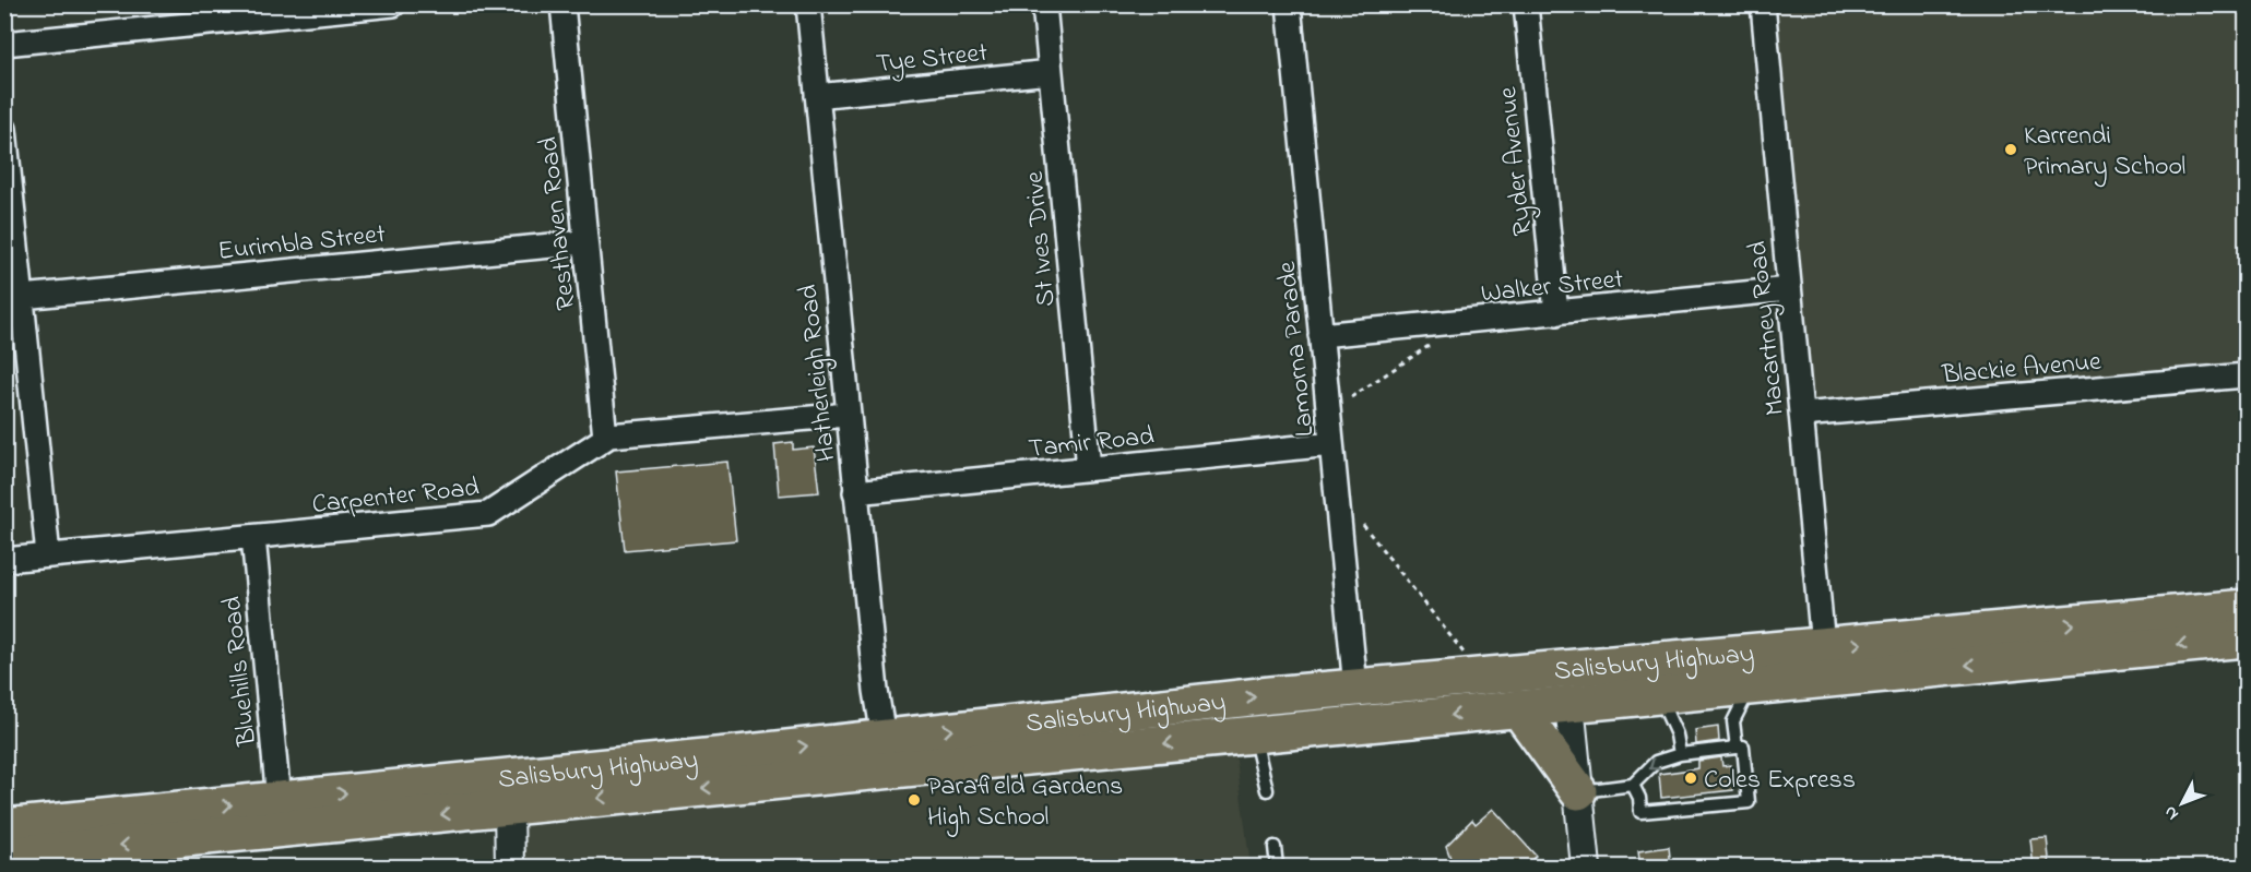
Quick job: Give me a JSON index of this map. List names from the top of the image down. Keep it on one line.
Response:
{"streets":{"main road":["Salisbury Highway"],"street":["Tye Street","Ryder Avenue","Resthaven Road","St Ives Drive","Eurimbla Street","Walker Street","Macartney Road","Lamorna Parade","Blackie Avenue","Hatherleigh Road","Tamir Road","Carpenter Road","Bluehills Road"]},"crossings":[["Tye Street","St Ives Drive"],["Tye Street","Hatherleigh Road"],["Ryder Avenue","Walker Street"],["Resthaven Road","Eurimbla Street"],["Resthaven Road","Carpenter Road"],["St Ives Drive","Tamir Road"],["Walker Street","Macartney Road"],["Walker Street","Lamorna Parade"],["Macartney Road","Blackie Avenue"],["Macartney Road","Salisbury Highway"],["Lamorna Parade","Tamir Road"],["Lamorna Parade","Salisbury Highway"],["Hatherleigh Road","Tamir Road"],["Hatherleigh Road","Carpenter Road"],["Hatherleigh Road","Salisbury Highway"],["Carpenter Road","Bluehills Road"],["Salisbury Highway","Bluehills Road"]],"places":["Karrendi Primary School","Coles Express","Parafield Gardens High School"],"north":"bottom left"}
